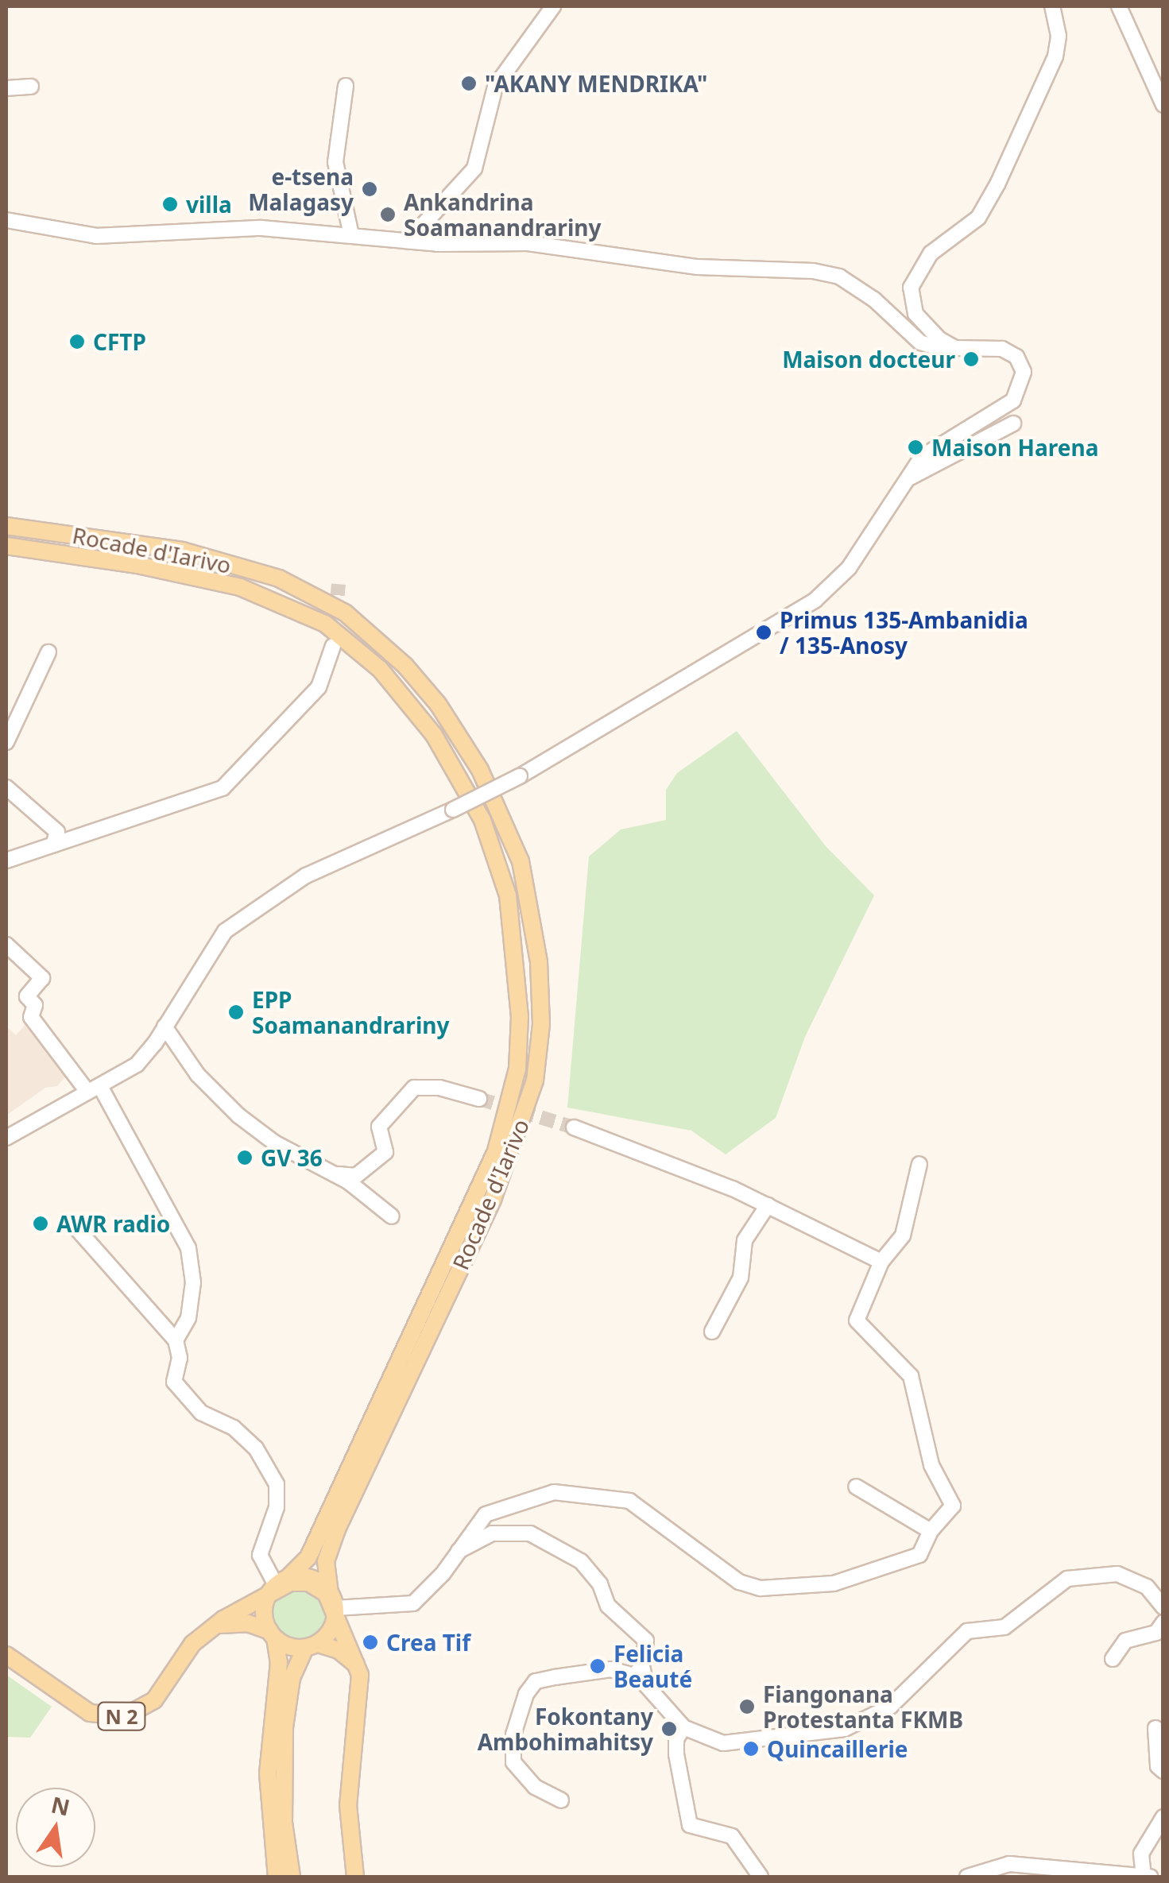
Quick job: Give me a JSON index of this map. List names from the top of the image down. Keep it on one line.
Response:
{"streets":{"main road":["Rocade d'Iarivo","N 2"]},"crossings":[["Rocade d'Iarivo","N 2"]],"places":["\"AKANY MENDRIKA\"","e-tsena Malagasy","villa","Ankandrina Soamanandrariny","CFTP","Maison docteur","Maison Harena","Primus 135-Ambanidia / 135-Anosy","EPP Soamanandrariny","GV 36","AWR radio","Crea Tif","Felicia Beauté","Fiangonana Protestanta FKMB","Fokontany Ambohimahitsy","Quincaillerie"],"north":"top"}
